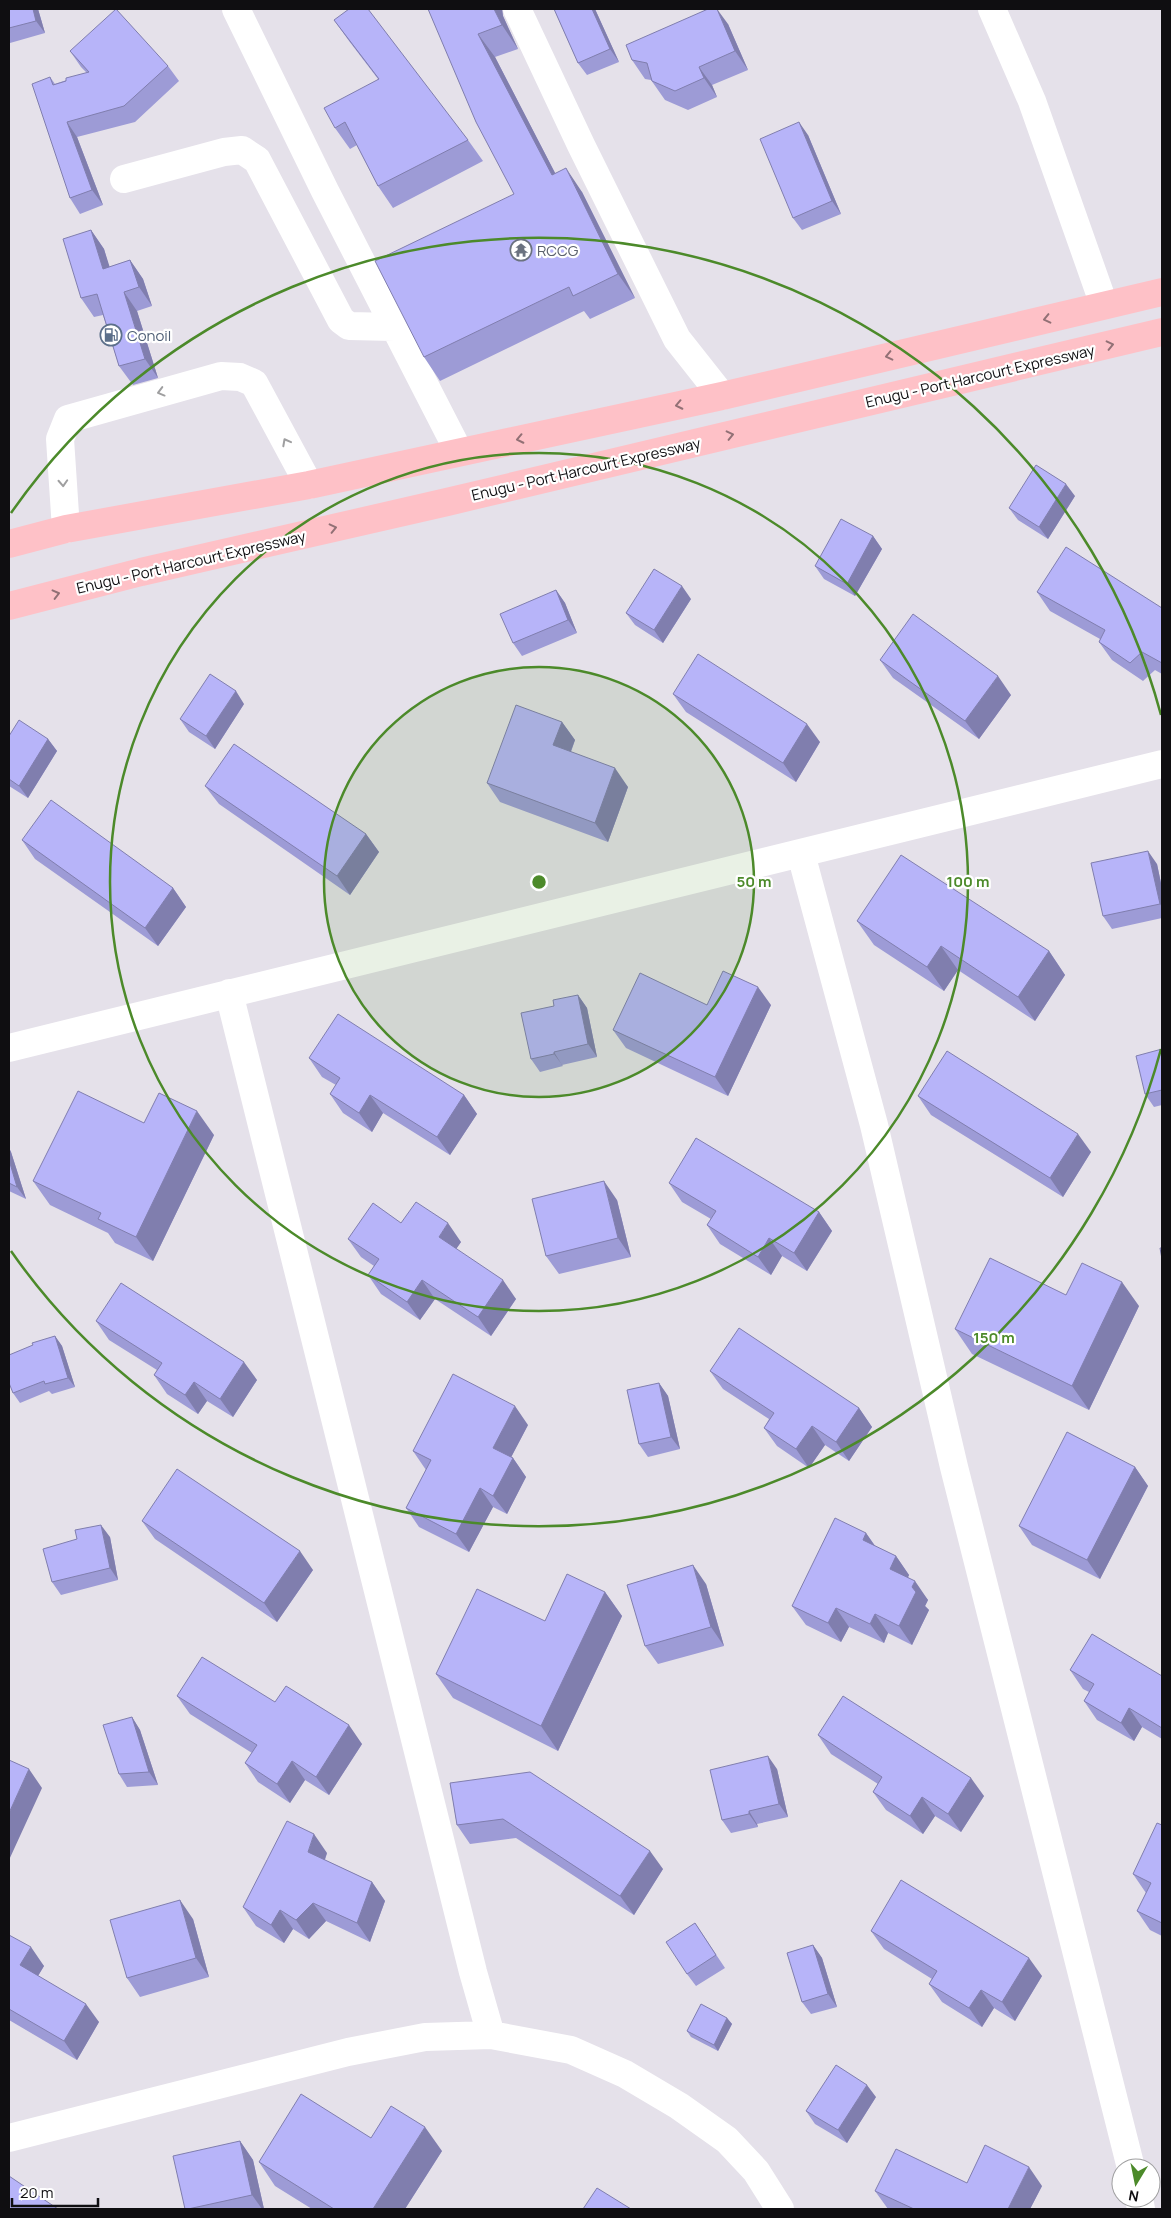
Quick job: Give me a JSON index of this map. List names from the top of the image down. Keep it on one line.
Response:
{"streets":{"highway":["Enugu - Port Harcourt Expressway"]},"places":{"temple":["RCCG"],"fuel station":["Conoil"]},"scale_bar":"20 m","north":"bottom","rings":["50 m","100 m","150 m"]}
